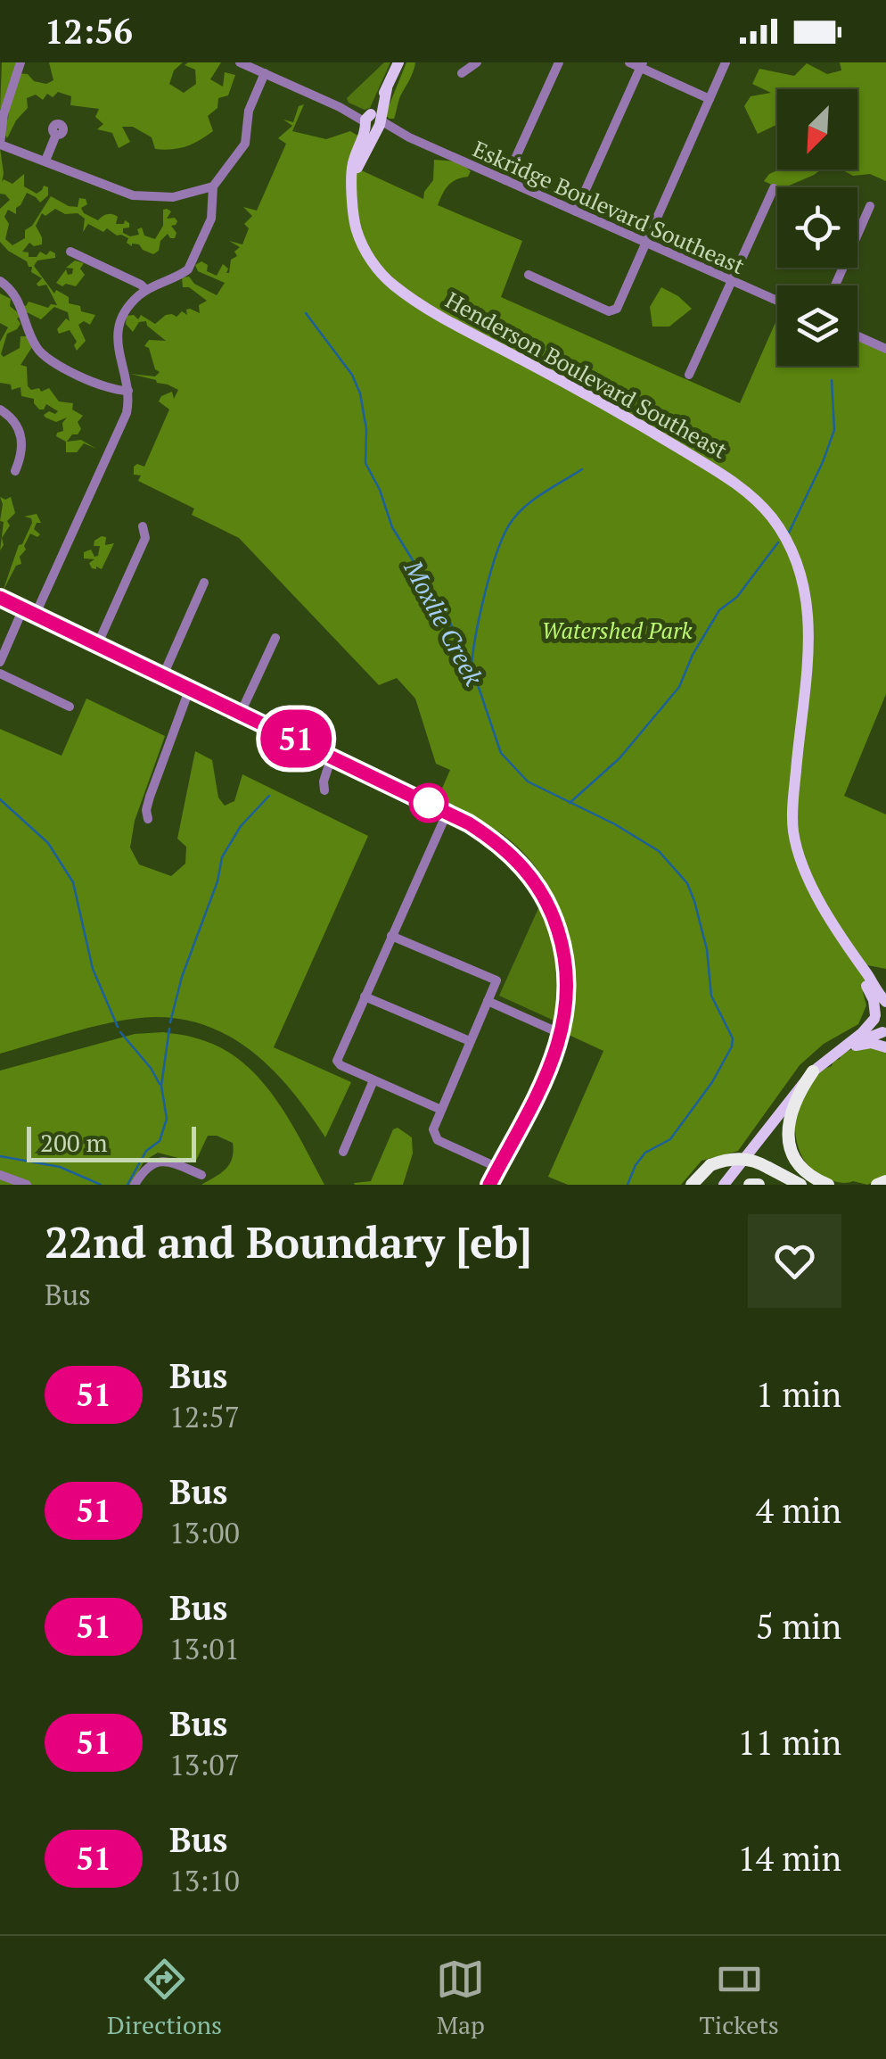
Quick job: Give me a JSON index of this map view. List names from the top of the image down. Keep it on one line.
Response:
{"streets":{"main road":["Henderson Boulevard Southeast"],"street":["Eskridge Boulevard Southeast"]},"crossings":[["Eskridge Boulevard Southeast","Henderson Boulevard Southeast"]],"water":["Moxlie Creek"],"parks":["Watershed Park"],"lines":["bus line 51"],"scale_bar":"200 m","north":"bottom left","page":{"status":"12:56","on_map":"51","scale":"200 m","heading":["22nd and Boundary [eb]","Bus"],"list":[{"mark":"51","name":"Bus","note":"12:57","value":"1 min"},{"mark":"51","name":"Bus","note":"13:00","value":"4 min"},{"mark":"51","name":"Bus","note":"13:01","value":"5 min"},{"mark":"51","name":"Bus","note":"13:07","value":"11 min"},{"mark":"51","name":"Bus","note":"13:10","value":"14 min"}],"tabs":["Directions","Map","Tickets"]}}
